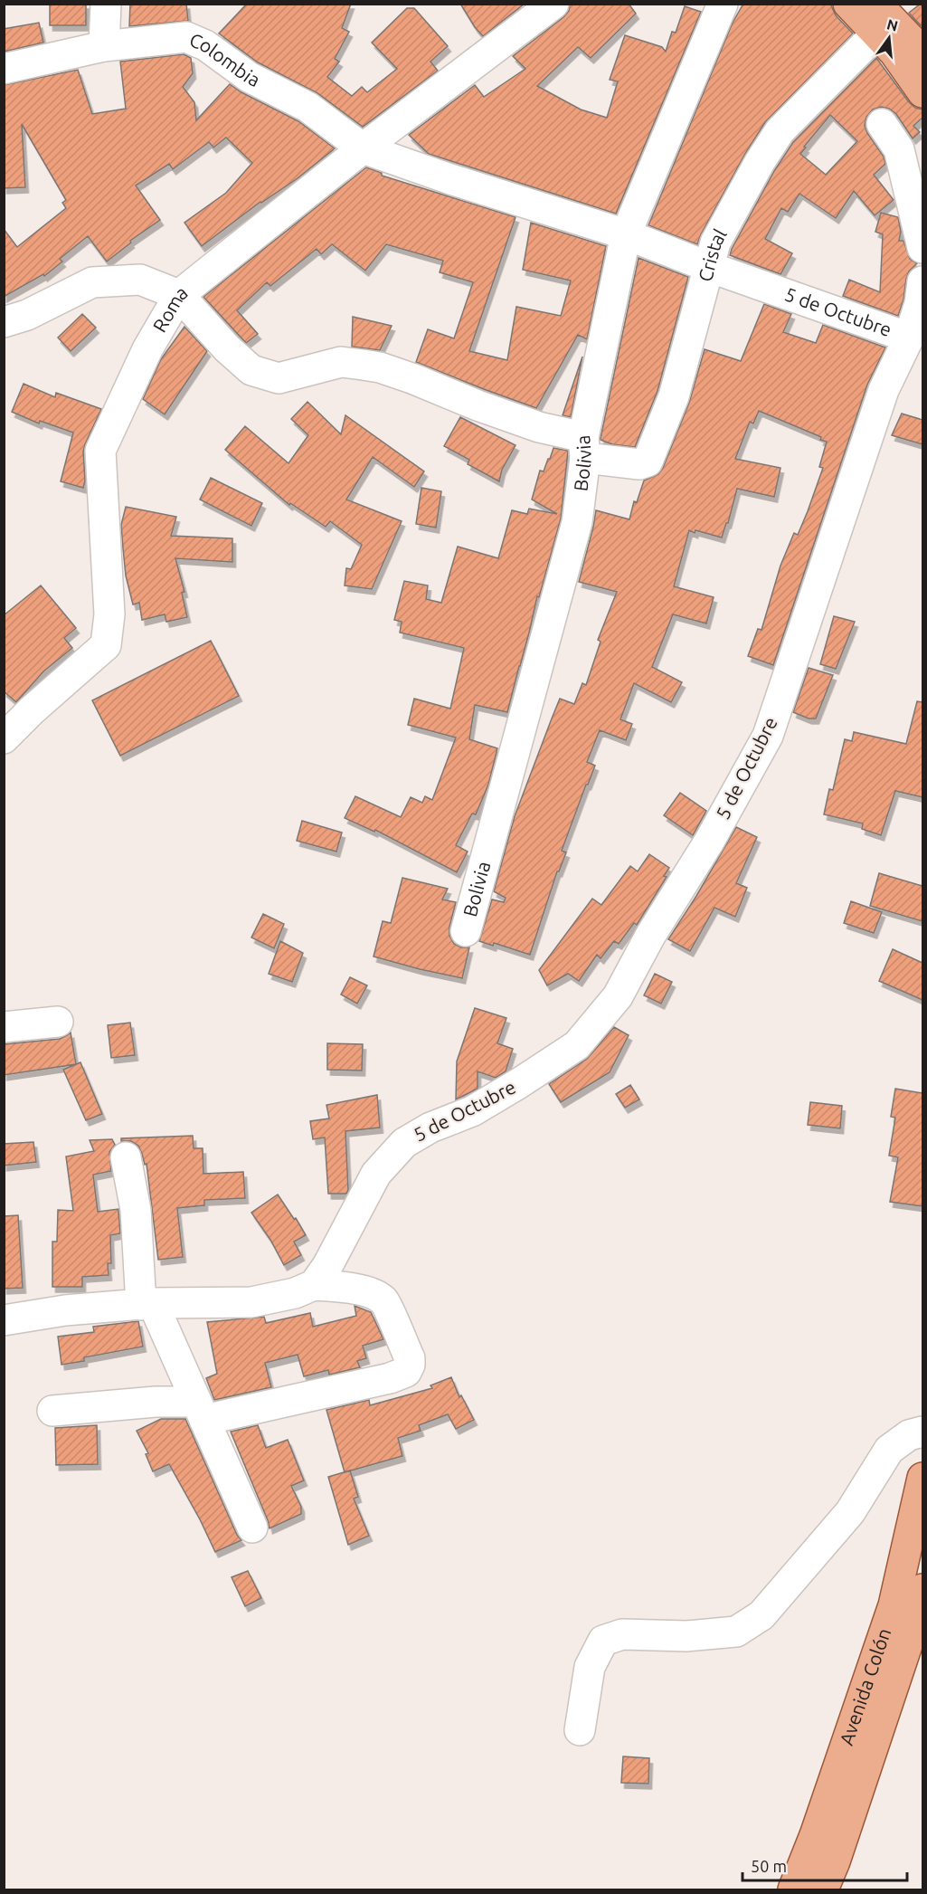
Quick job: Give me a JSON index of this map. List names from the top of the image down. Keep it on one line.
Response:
{"streets":{"main road":["Avenida Colón"],"street":["Colombia","Cristal","Roma","5 de Octubre","Bolivia"]},"crossings":[["Colombia","Roma"],["Colombia","5 de Octubre"],["Cristal","5 de Octubre"],["Cristal","Bolivia"],["Roma","5 de Octubre"],["5 de Octubre","Bolivia"]],"scale_bar":"50 m","north":"top"}
